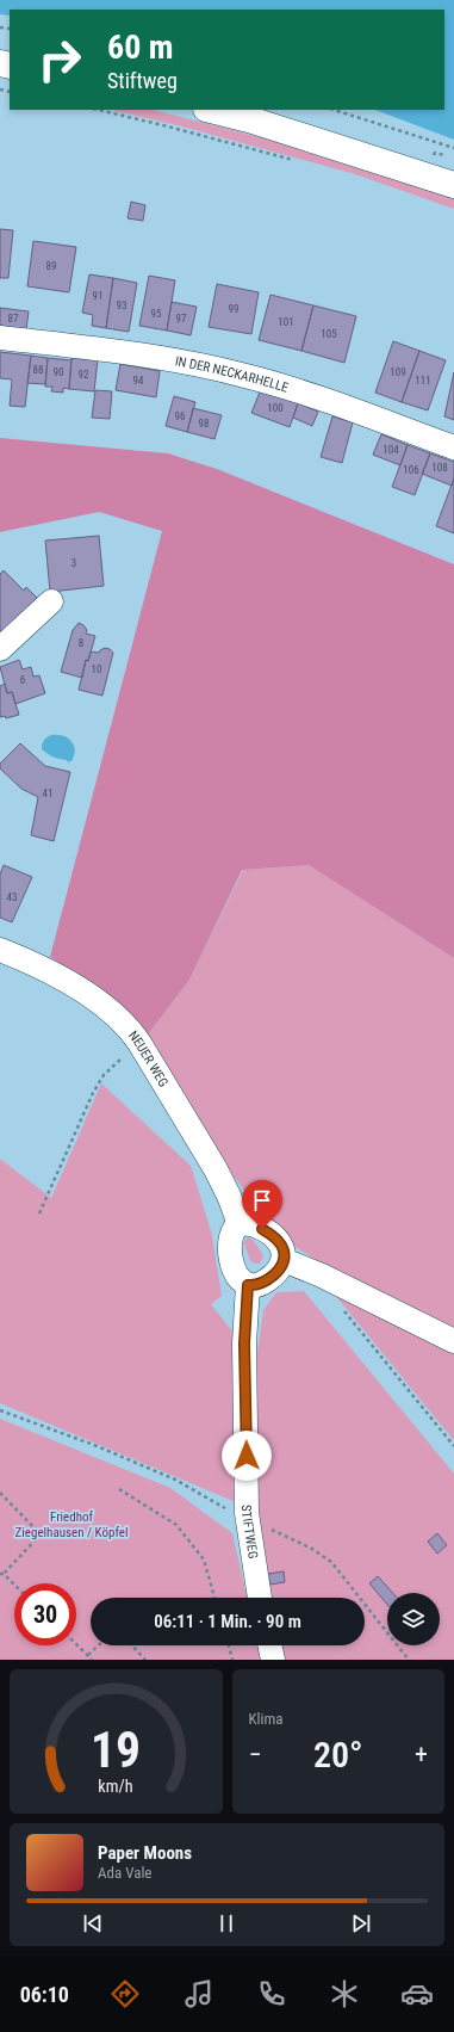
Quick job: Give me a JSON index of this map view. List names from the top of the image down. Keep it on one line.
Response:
{"streets":{"street":["IN DER NECKARHELLE","NEUER WEG","STIFTWEG"]},"crossings":[["NEUER WEG","STIFTWEG"]],"parks":["Friedhof Ziegelhausen / Köpfel"],"house_numbers":["89","91","93","99","95","87","97","101","105","88","90","109","92","94","111","100","96","98","104","108","106","3","8","10","6","41","43"],"page":{"turn":["60 m","Stiftweg"],"limit":"30","trip":"06:11 · 1 Min. · 90 m","tile":"Klima","heat":["−","20°","+"],"song":["Paper Moons","Ada Vale"],"tabs":"06:10","gauge":["19","km/h"]}}
